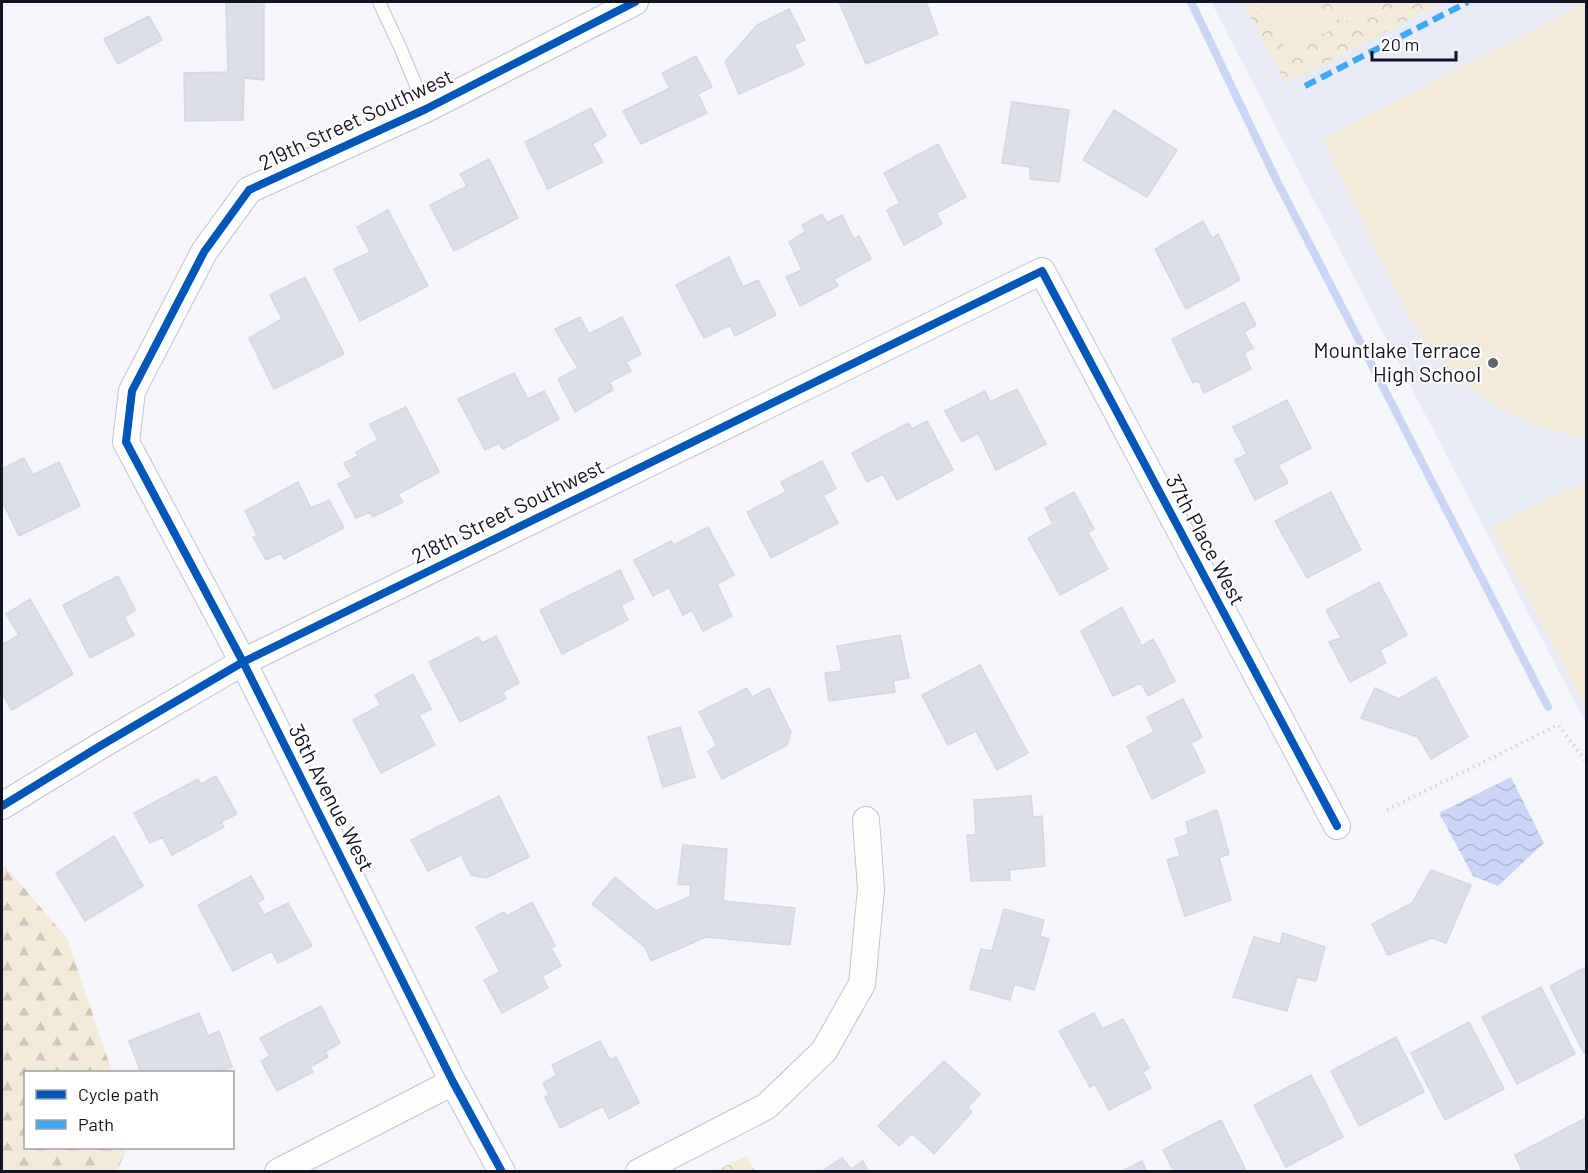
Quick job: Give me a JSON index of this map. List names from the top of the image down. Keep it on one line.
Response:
{"streets":{"street":["219th Street Southwest","218th Street Southwest","37th Place West","36th Avenue West"]},"crossings":[["219th Street Southwest","36th Avenue West"],["218th Street Southwest","37th Place West"],["218th Street Southwest","36th Avenue West"]],"places":["Mountlake Terrace High School"],"legend":["Cycle path","Path"],"scale_bar":"20 m"}
